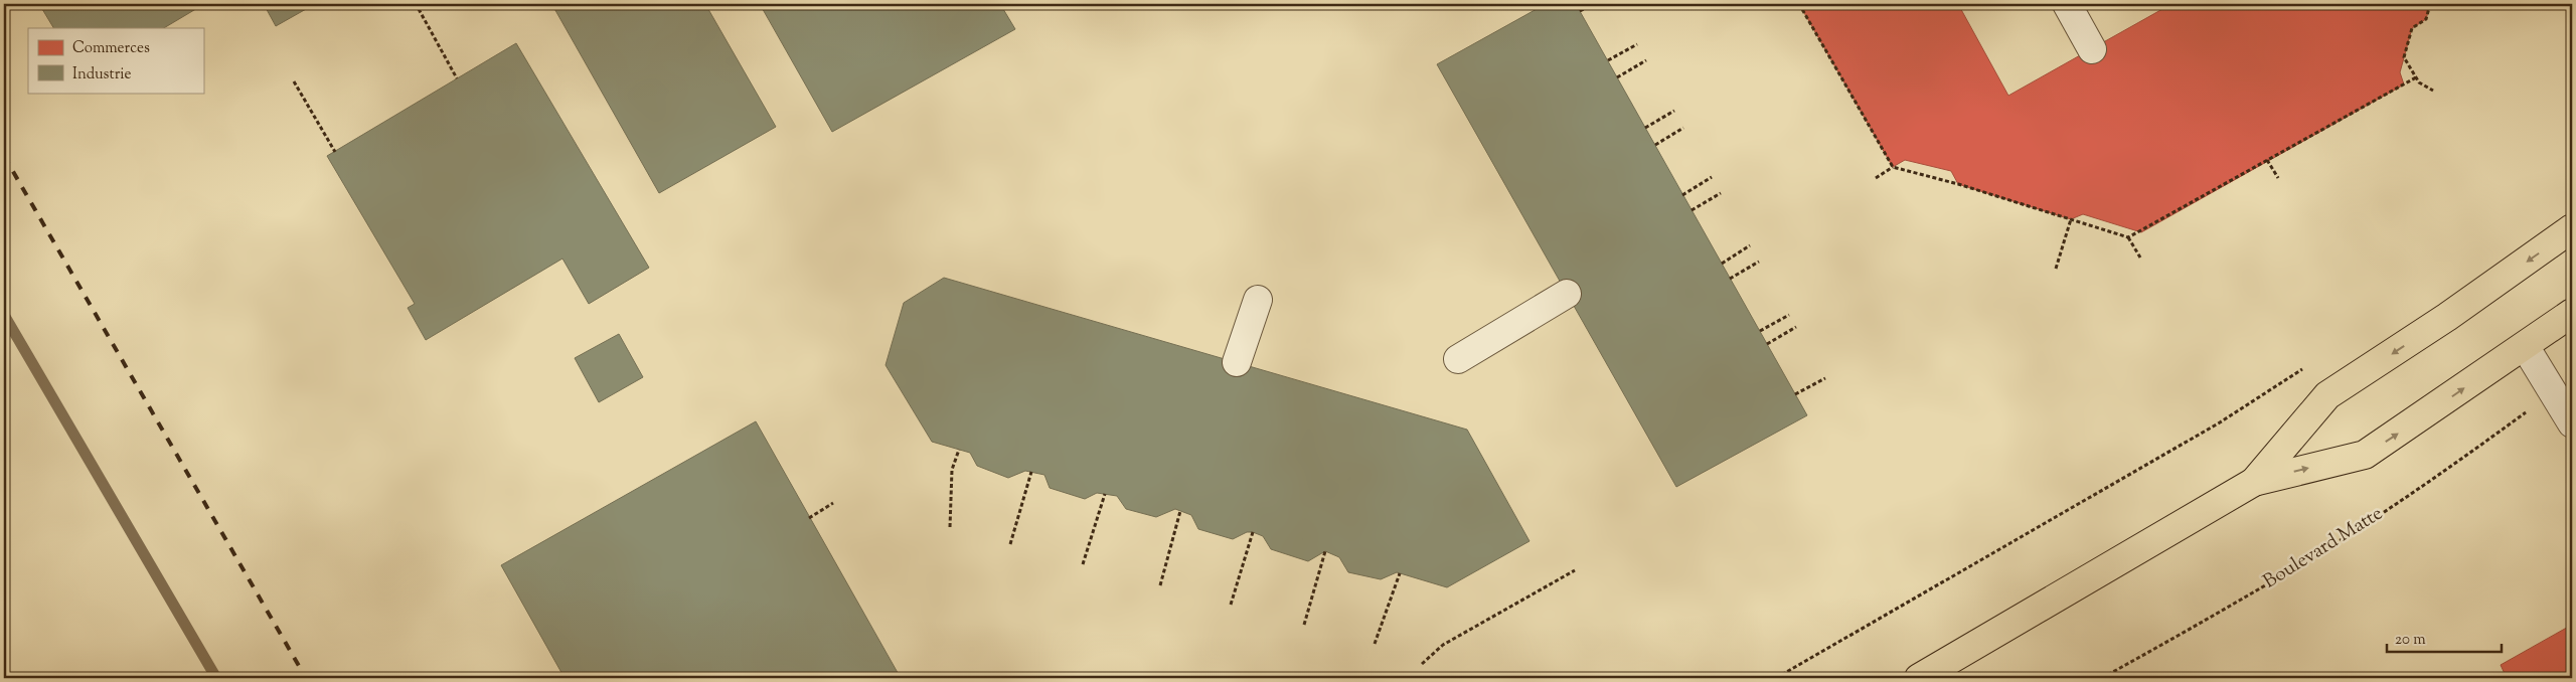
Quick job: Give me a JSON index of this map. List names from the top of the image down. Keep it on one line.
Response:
{"streets":{"path":["Boulevard Matte"]},"legend":["Commerces","Industrie"],"scale_bar":"20 m"}
